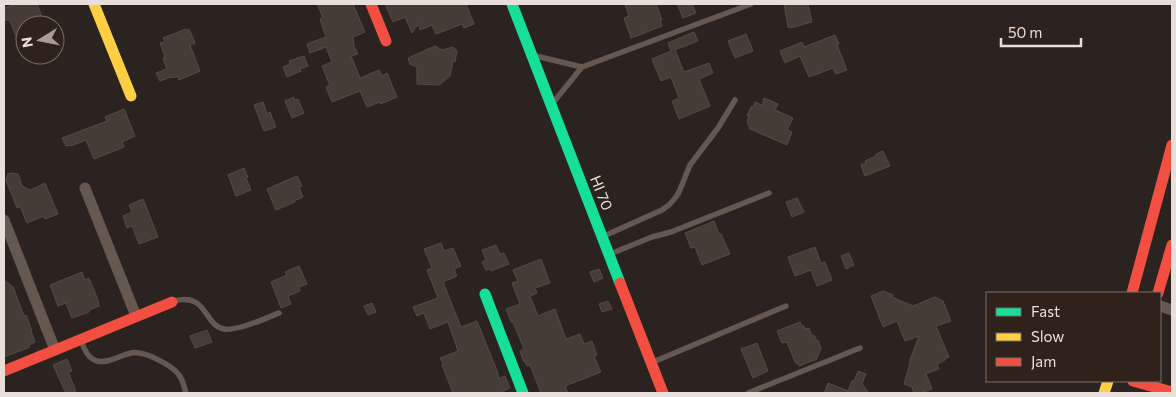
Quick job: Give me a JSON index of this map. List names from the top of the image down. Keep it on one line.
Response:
{"streets":{"street":["HI 70"]},"legend":["Fast","Slow","Jam"],"scale_bar":"50 m","north":"left"}
